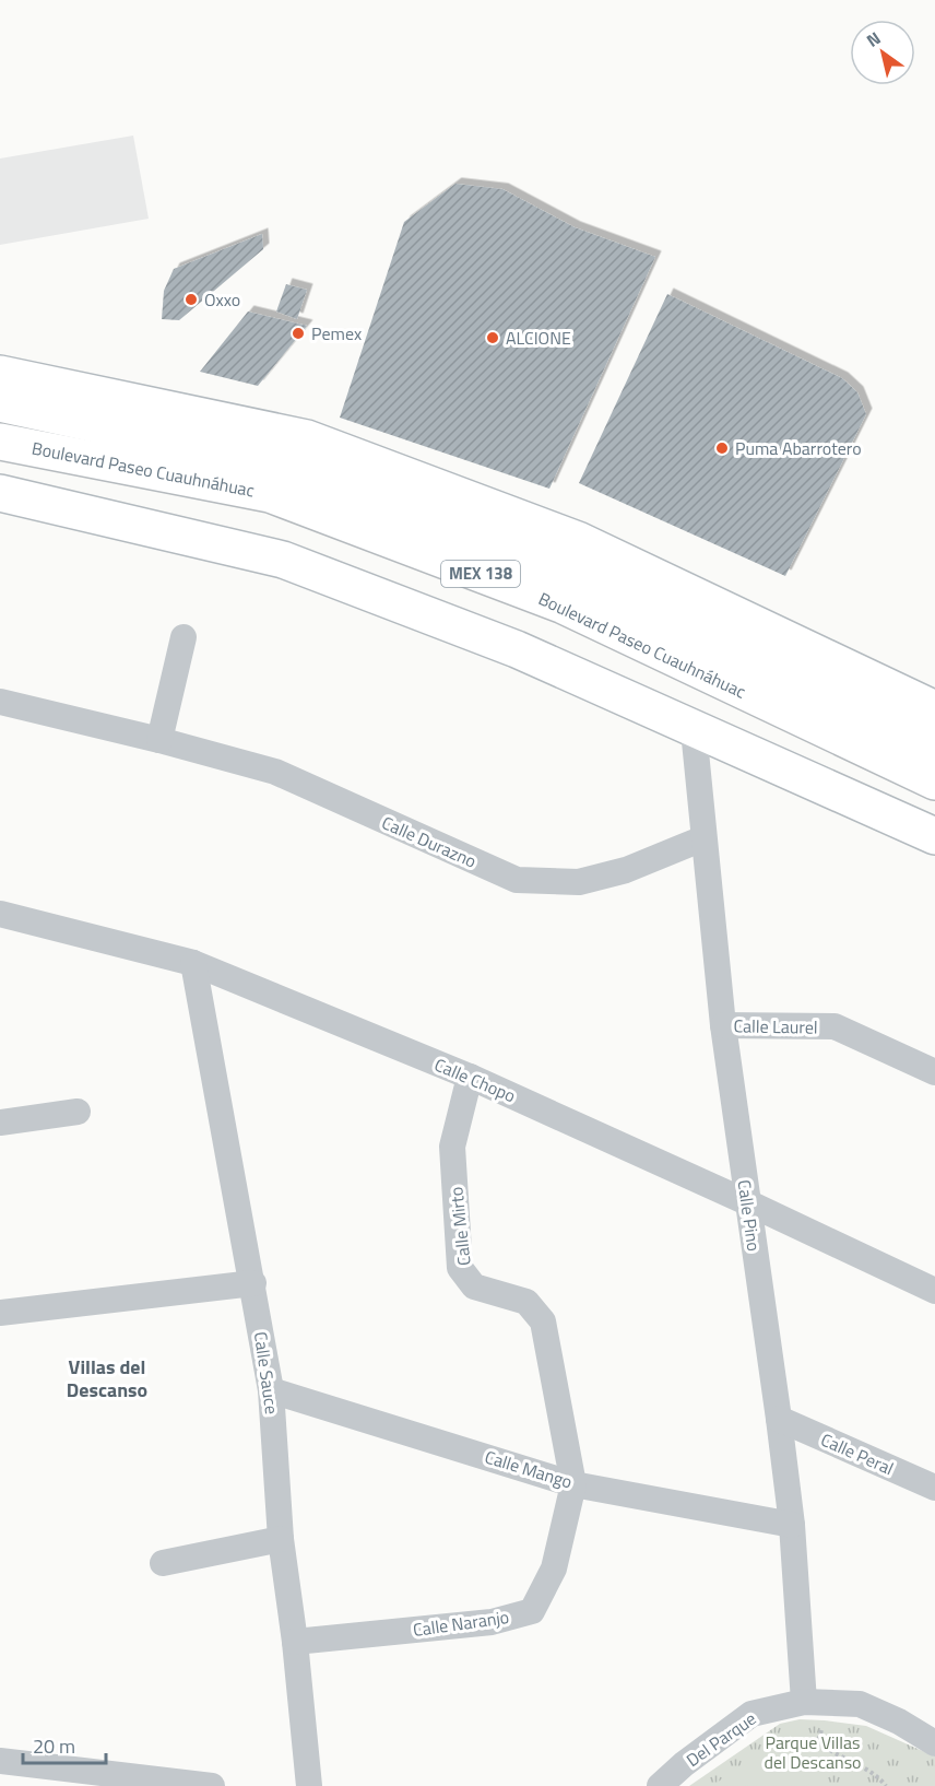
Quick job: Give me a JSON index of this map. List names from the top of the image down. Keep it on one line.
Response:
{"streets":{"street":["Boulevard Paseo Cuauhnáhuac","MEX 138","Calle Durazno","Calle Laurel","Calle Chopo","Calle Pino","Calle Mirto","Calle Sauce","Calle Peral","Calle Mango","Calle Naranjo","Del Parque"]},"crossings":[["Calle Durazno","Calle Pino"],["Calle Laurel","Calle Pino"],["Calle Chopo","Calle Pino"],["Calle Chopo","Calle Mirto"],["Calle Chopo","Calle Sauce"],["Calle Pino","Calle Peral"],["Calle Pino","Calle Mango"],["Calle Pino","Del Parque"],["Calle Mirto","Calle Mango"],["Calle Mirto","Calle Naranjo"],["Calle Sauce","Calle Mango"],["Calle Sauce","Calle Naranjo"],["Calle Mango","Calle Naranjo"]],"districts":["Villas del Descanso"],"parks":["Parque Villas del Descanso"],"places":["Oxxo","Pemex","ALCIONE","Puma Abarrotero"],"scale_bar":"20 m","north":"top left"}
